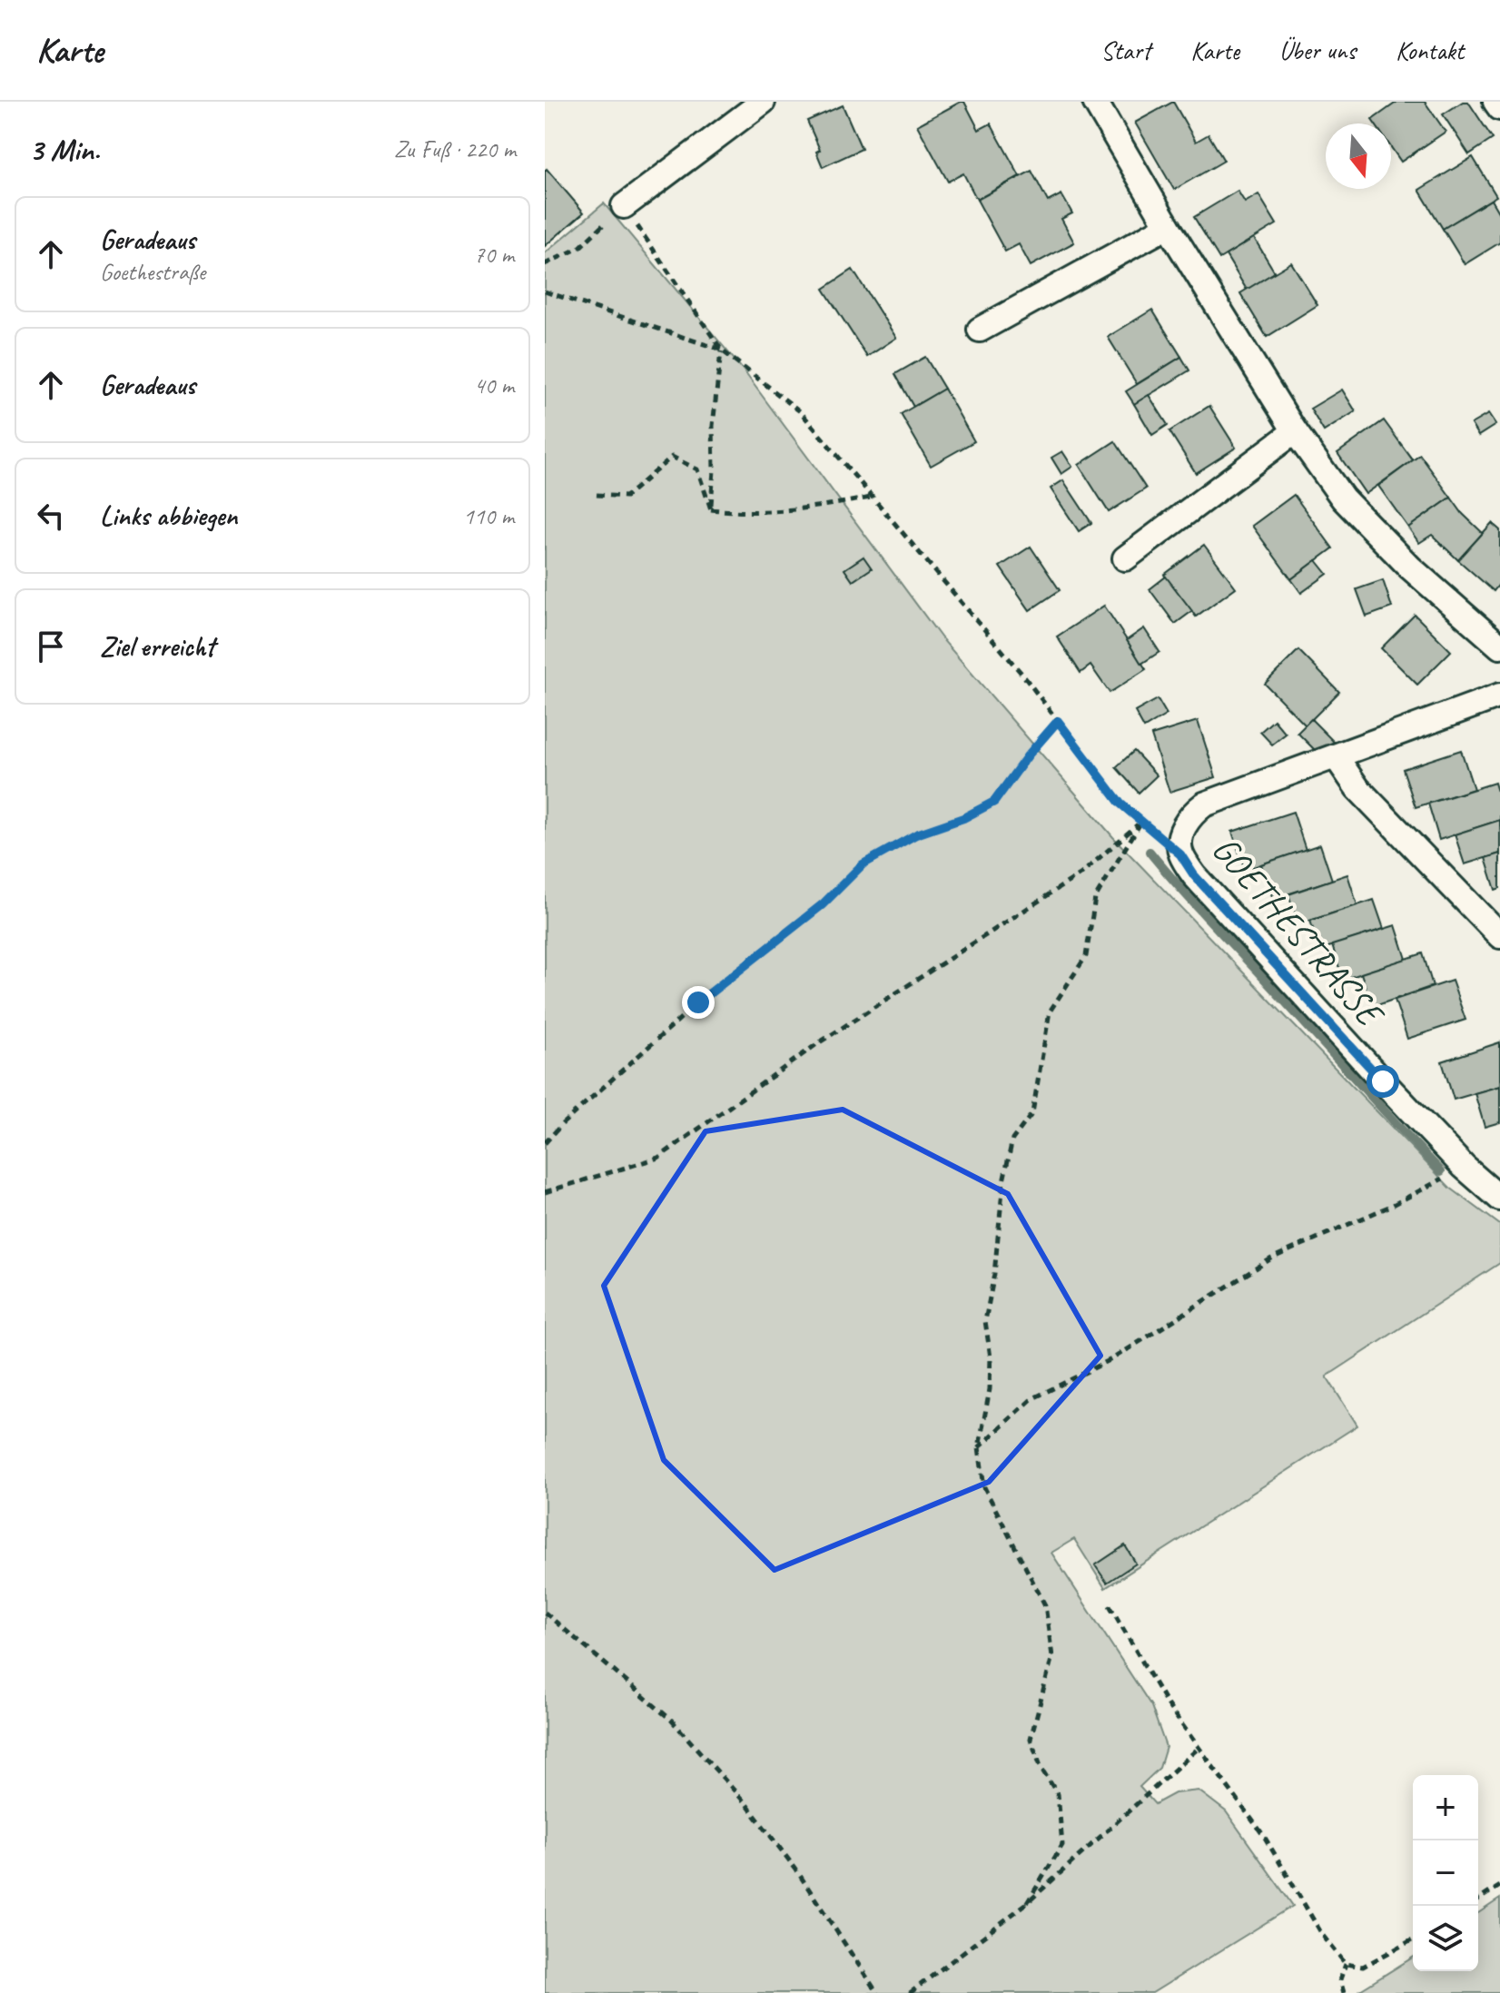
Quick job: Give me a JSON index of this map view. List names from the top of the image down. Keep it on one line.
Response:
{"streets":{"street":["GOETHESTRASSE"]},"north":"bottom","page":{"header":"Karte","nav":["Start","Karte","Über uns","Kontakt"],"heading":["3 Min.","Zu Fuß · 220 m"],"list":[["Geradeaus","Goethestraße","70 m"],["Geradeaus","40 m"],["Links abbiegen","110 m"],"Ziel erreicht"],"map_buttons":["+","−"]}}
